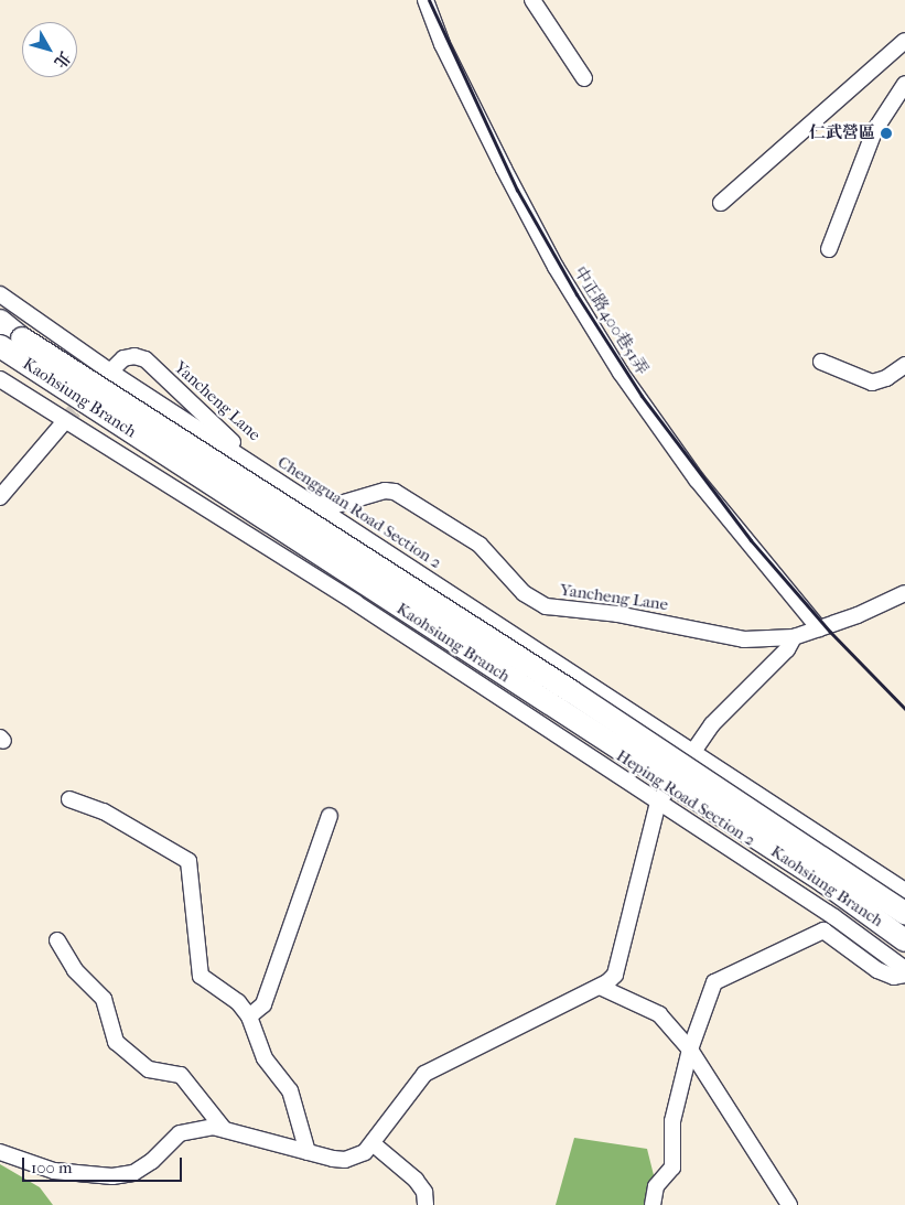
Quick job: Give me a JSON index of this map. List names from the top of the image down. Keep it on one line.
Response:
{"streets":{"highway":["Kaohsiung Branch"],"street":["中正路400巷51弄","Yancheng Lane","Chengguan Road Section 2","Heping Road Section 2"]},"crossings":[["中正路400巷51弄","Yancheng Lane"],["Yancheng Lane","Chengguan Road Section 2"]],"places":["仁武營區"],"scale_bar":"100 m","north":"bottom right"}
